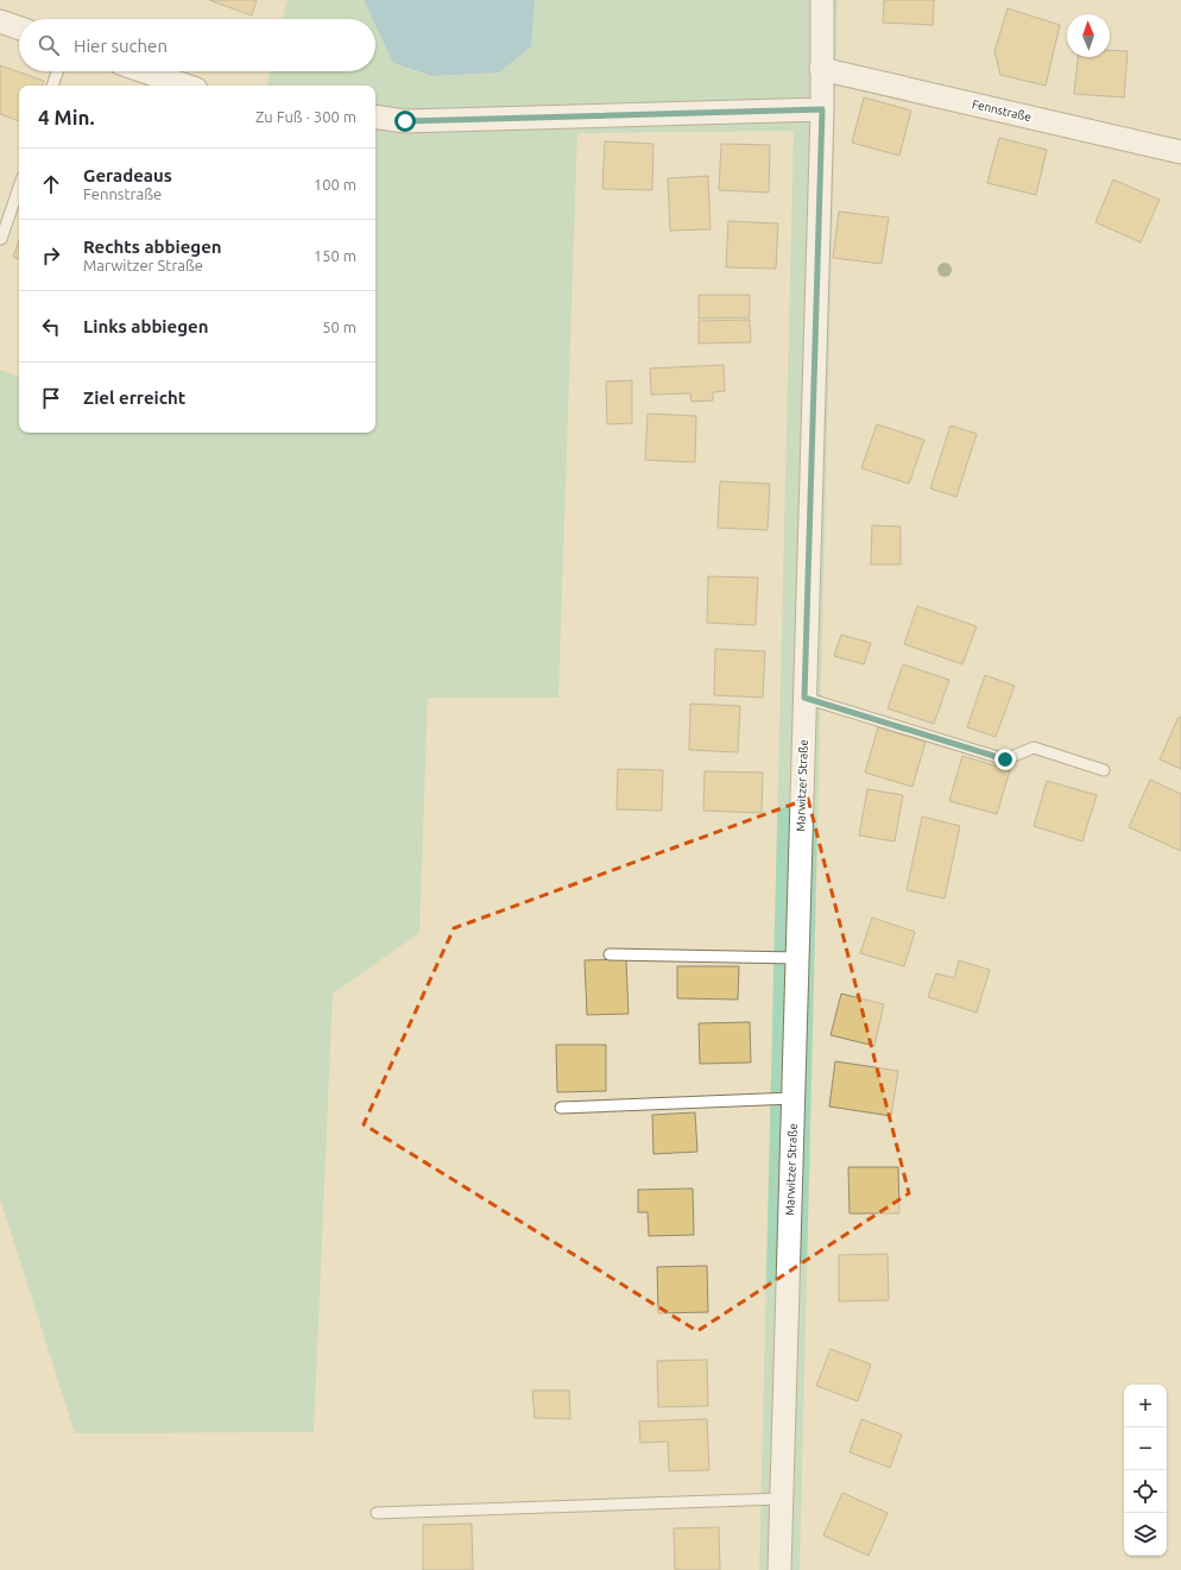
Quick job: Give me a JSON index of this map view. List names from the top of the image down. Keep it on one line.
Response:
{"streets":{"street":["Fennstraße","Marwitzer Straße"]},"crossings":[["Fennstraße","Marwitzer Straße"]],"north":"top","page":{"search":"Hier suchen","heading":["4 Min.","Zu Fuß · 300 m"],"list":[["Geradeaus","Fennstraße","100 m"],["Rechts abbiegen","Marwitzer Straße","150 m"],["Links abbiegen","50 m"],"Ziel erreicht"],"map_buttons":["+","−"]}}
